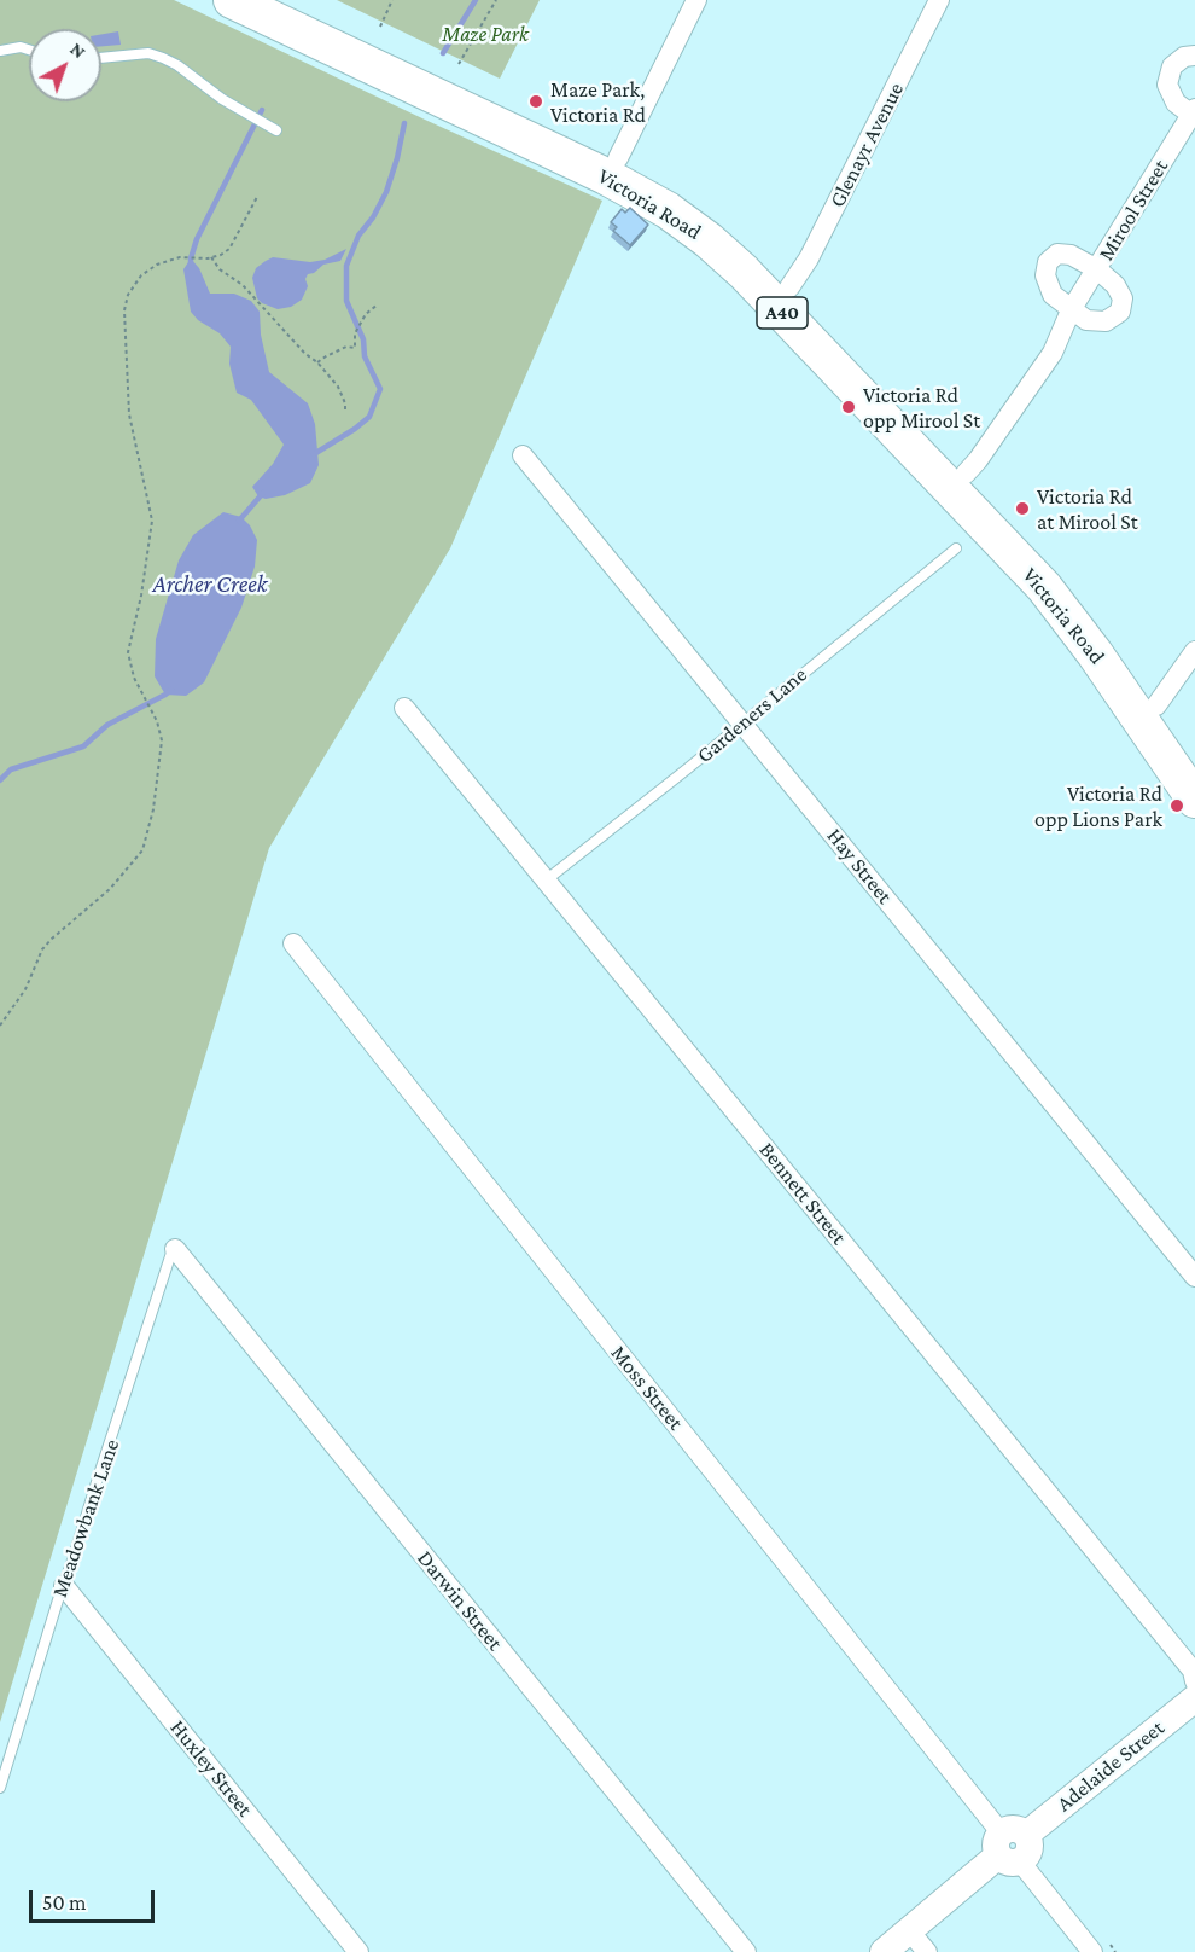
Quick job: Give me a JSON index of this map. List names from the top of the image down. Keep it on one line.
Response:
{"streets":{"highway":["Victoria Road","A40"],"street":["Glenayr Avenue","Mirool Street","Hay Street","Bennett Street","Moss Street","Darwin Street","Adelaide Street","Huxley Street"],"lane":["Gardeners Lane","Meadowbank Lane"]},"crossings":[["Glenayr Avenue","Victoria Road"],["Victoria Road","Mirool Street"],["Gardeners Lane","Hay Street"],["Gardeners Lane","Bennett Street"],["Moss Street","Adelaide Street"],["Meadowbank Lane","Darwin Street"],["Meadowbank Lane","Huxley Street"]],"water":["Archer Creek"],"parks":["Maze Park"],"places":["Maze Park, Victoria Rd","Victoria Rd opp Mirool St","Victoria Rd at Mirool St","Victoria Rd opp Lions Park"],"scale_bar":"50 m","north":"top right"}
